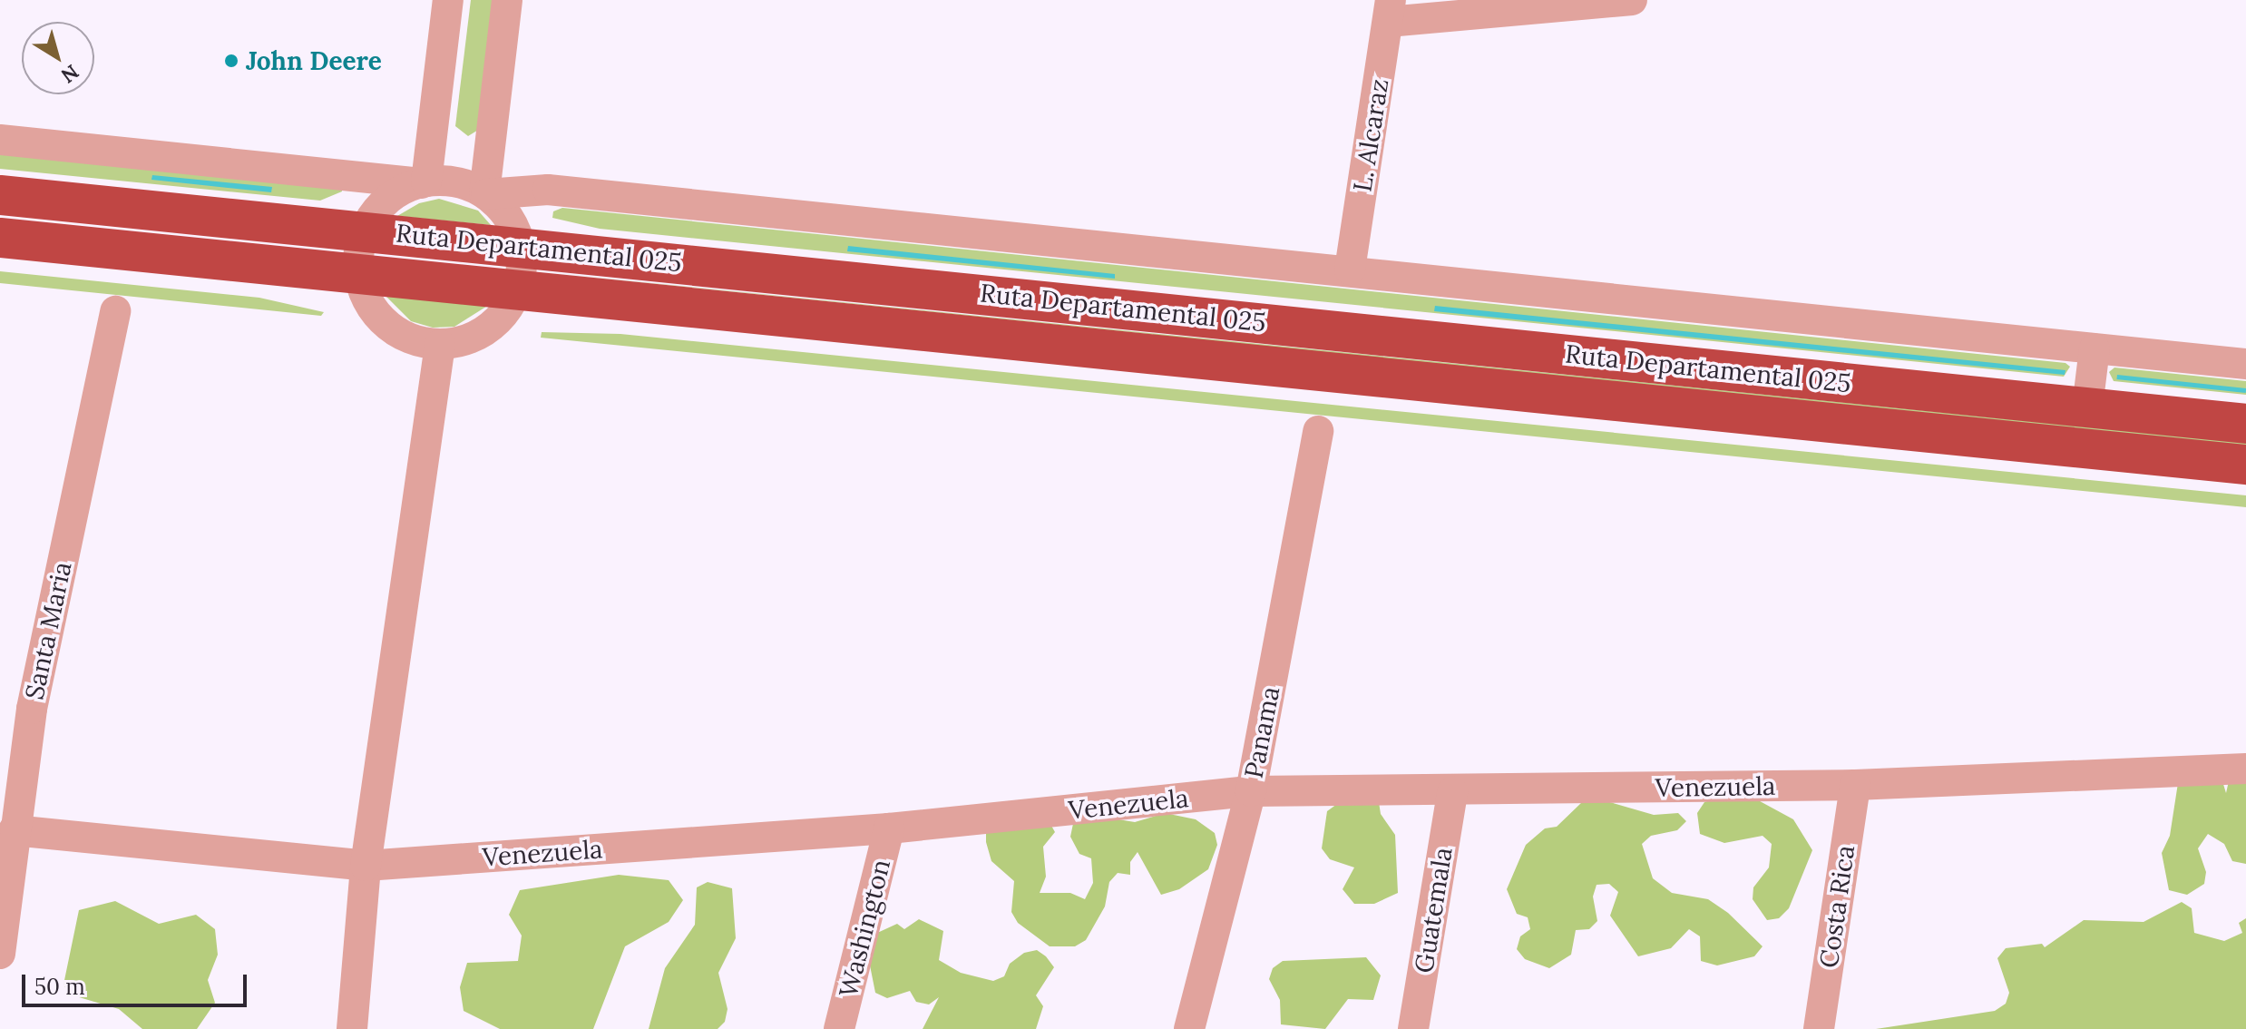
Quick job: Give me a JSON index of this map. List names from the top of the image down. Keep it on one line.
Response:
{"streets":{"highway":["Ruta Departamental 025"],"street":["L. Alcaraz","Santa Maria","Panama","Venezuela","Costa Rica","Guatemala","Washington"]},"crossings":[["Santa Maria","Venezuela"],["Panama","Venezuela"],["Venezuela","Costa Rica"],["Venezuela","Guatemala"],["Venezuela","Washington"]],"places":["John Deere"],"scale_bar":"50 m","north":"bottom right"}
